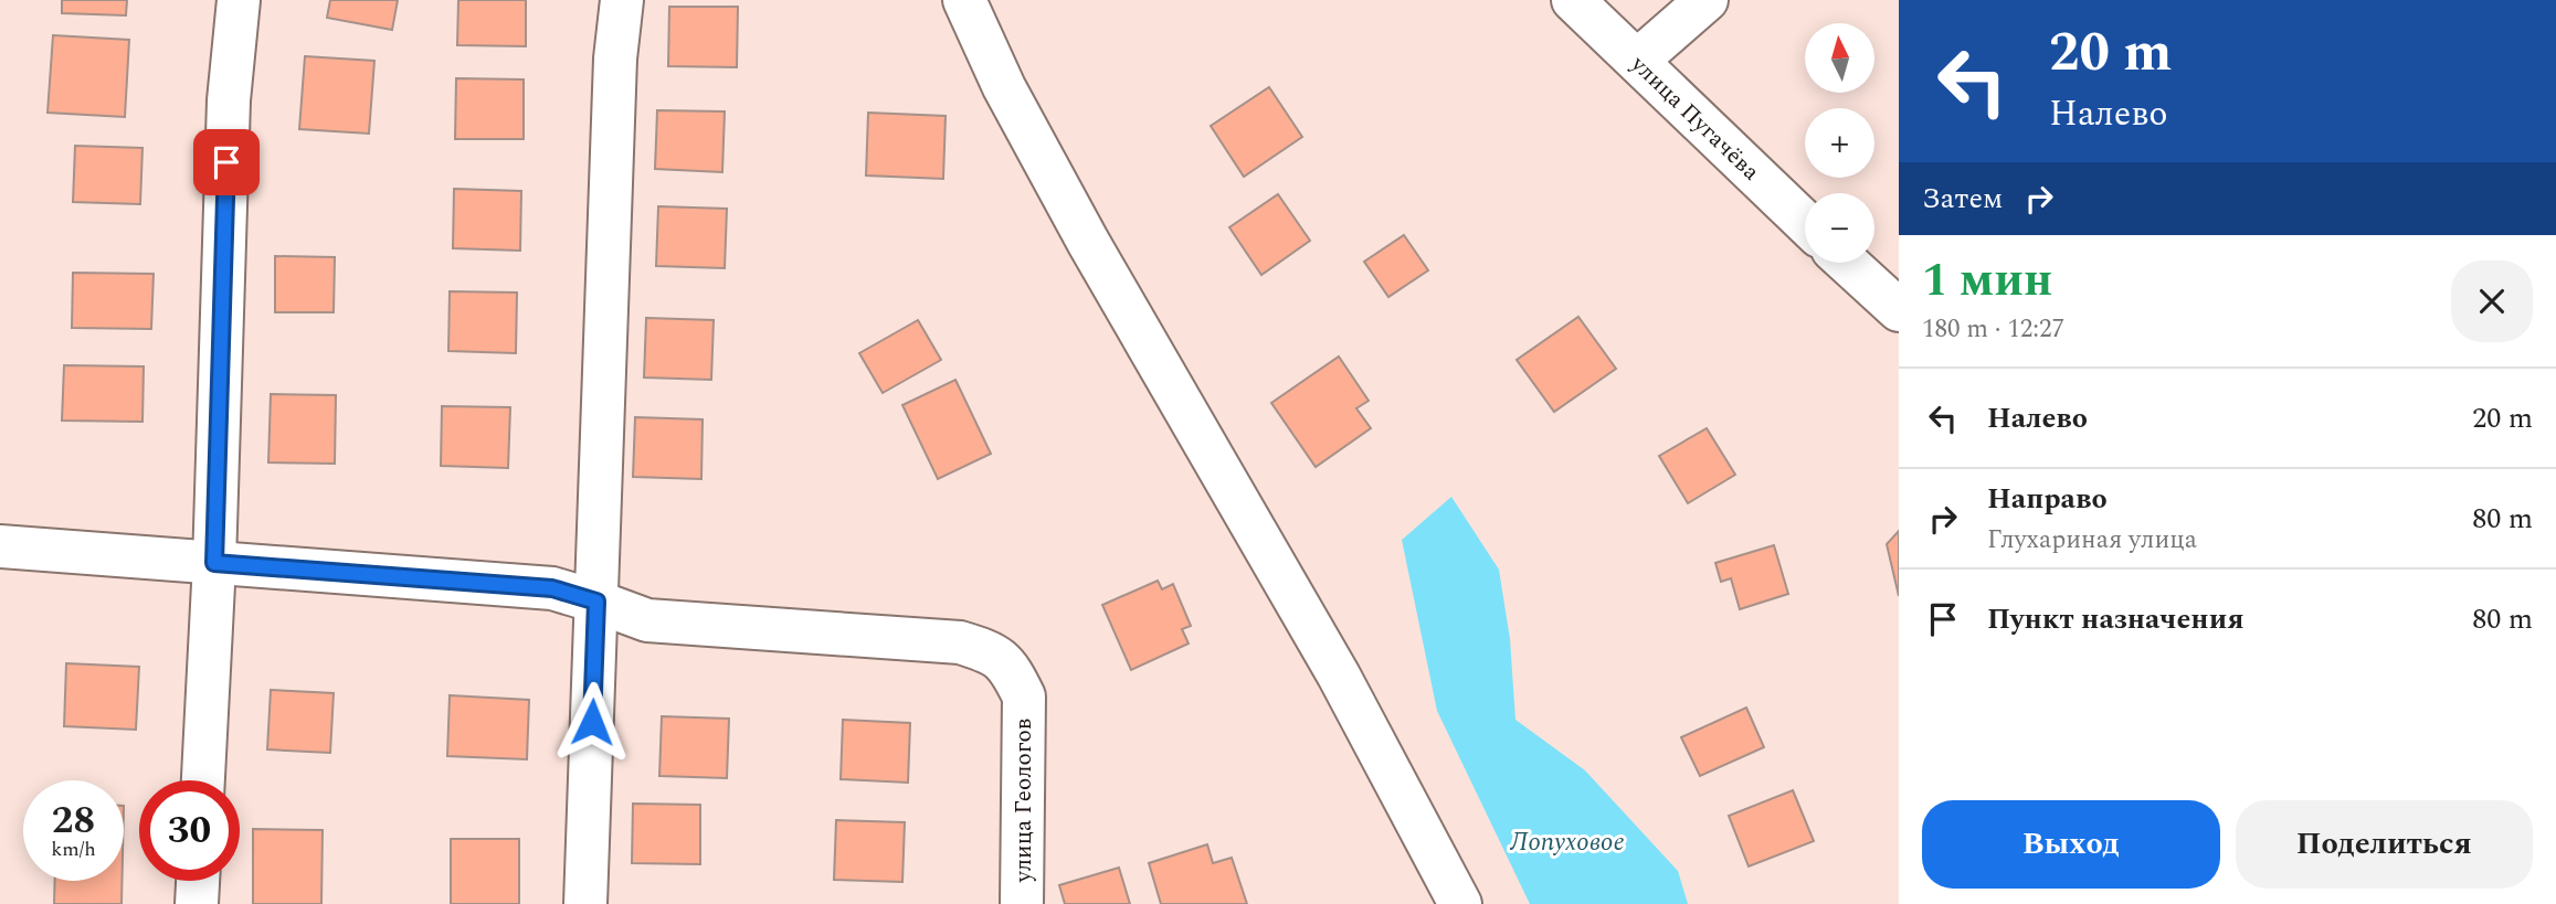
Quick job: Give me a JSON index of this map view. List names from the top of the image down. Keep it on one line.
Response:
{"streets":{"street":["улица Пугачёва","улица Геологов"]},"water":["Лопуховое"],"north":"top","page":{"turn":["20 m","Налево"],"map_buttons":["+","−"],"then":"Затем","heading":["1 мин","180 m · 12:27"],"list":[{"name":"Налево","value":"20 m"},{"name":"Направо","note":"Глухариная улица","value":"80 m"},{"name":"Пункт назначения","value":"80 m"}],"speed":"28 km/h","limit":"30","buttons":["Выход","Поделиться"]}}
